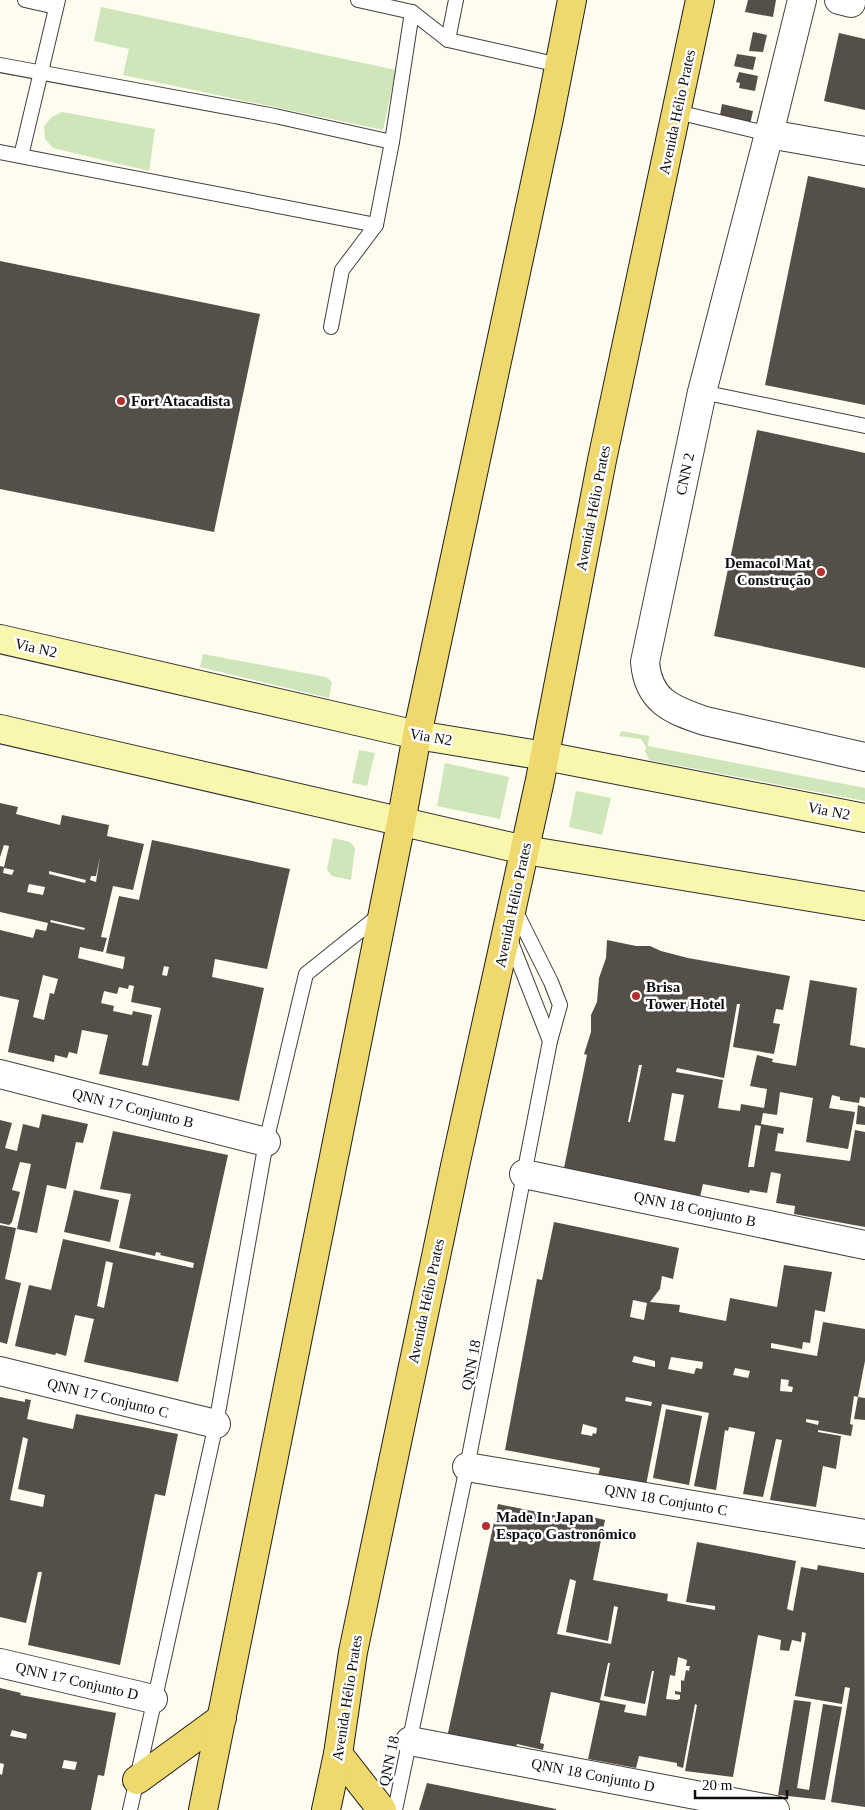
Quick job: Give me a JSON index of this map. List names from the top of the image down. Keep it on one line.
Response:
{"streets":{"main road":["Avenida Hélio Prates","Via N2"],"street":["CNN 2","QNN 17 Conjunto B","QNN 18 Conjunto B","QNN 17 Conjunto C","QNN 18 Conjunto C","QNN 17 Conjunto D","QNN 18 Conjunto D"],"lane":["QNN 18"]},"crossings":[["Avenida Hélio Prates","Via N2"],["Avenida Hélio Prates","QNN 18"],["QNN 18 Conjunto B","QNN 18"],["QNN 18","QNN 18 Conjunto C"],["QNN 18","QNN 18 Conjunto D"]],"places":["Fort Atacadista","Demacol Mat Construção","Brisa Tower Hotel","Made In Japan Espaço Gastronômico"],"scale_bar":"20 m"}
